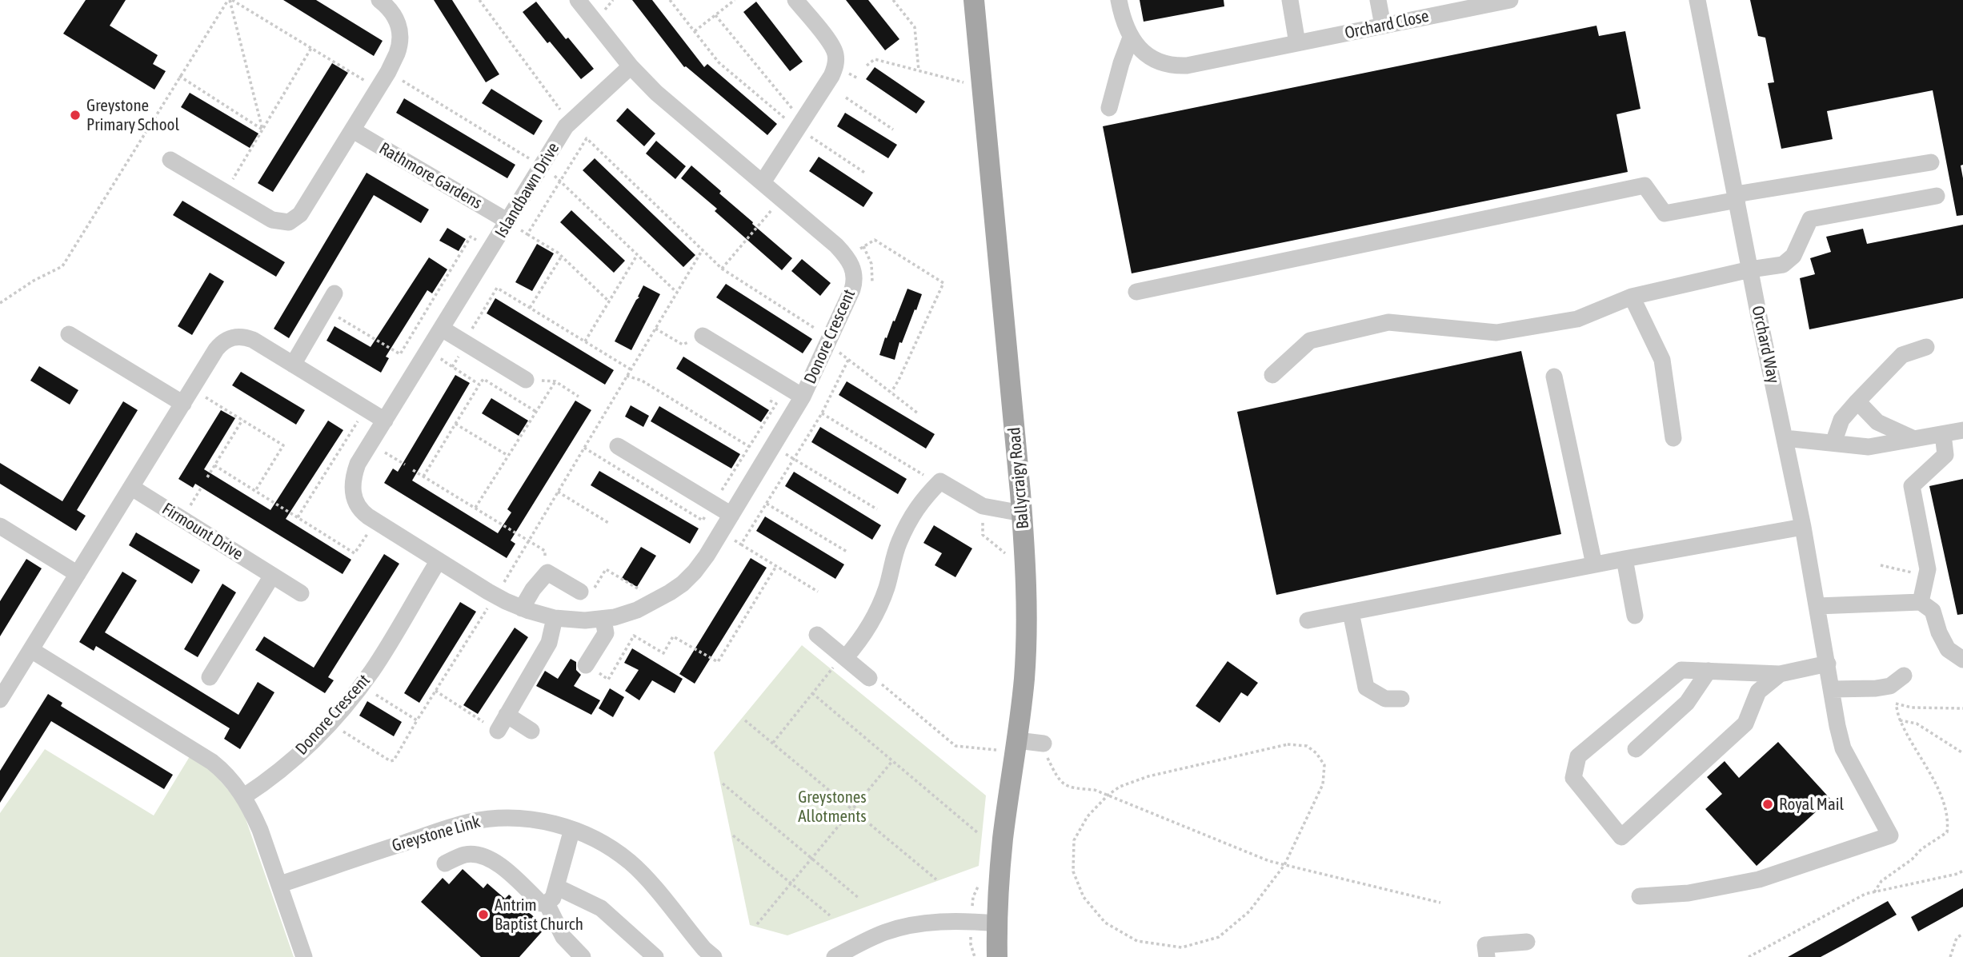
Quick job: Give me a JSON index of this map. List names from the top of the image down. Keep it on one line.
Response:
{"streets":{"main road":["Ballycraigy Road"],"street":["Orchard Close","Rathmore Gardens","Islandbawn Drive","Donore Crescent","Orchard Way","Firmount Drive","Greystone Link"]},"crossings":[["Rathmore Gardens","Islandbawn Drive"],["Islandbawn Drive","Donore Crescent"]],"parks":["Greystones Allotments"],"places":["Greystone Primary School","Royal Mail","Antrim Baptist Church"]}
